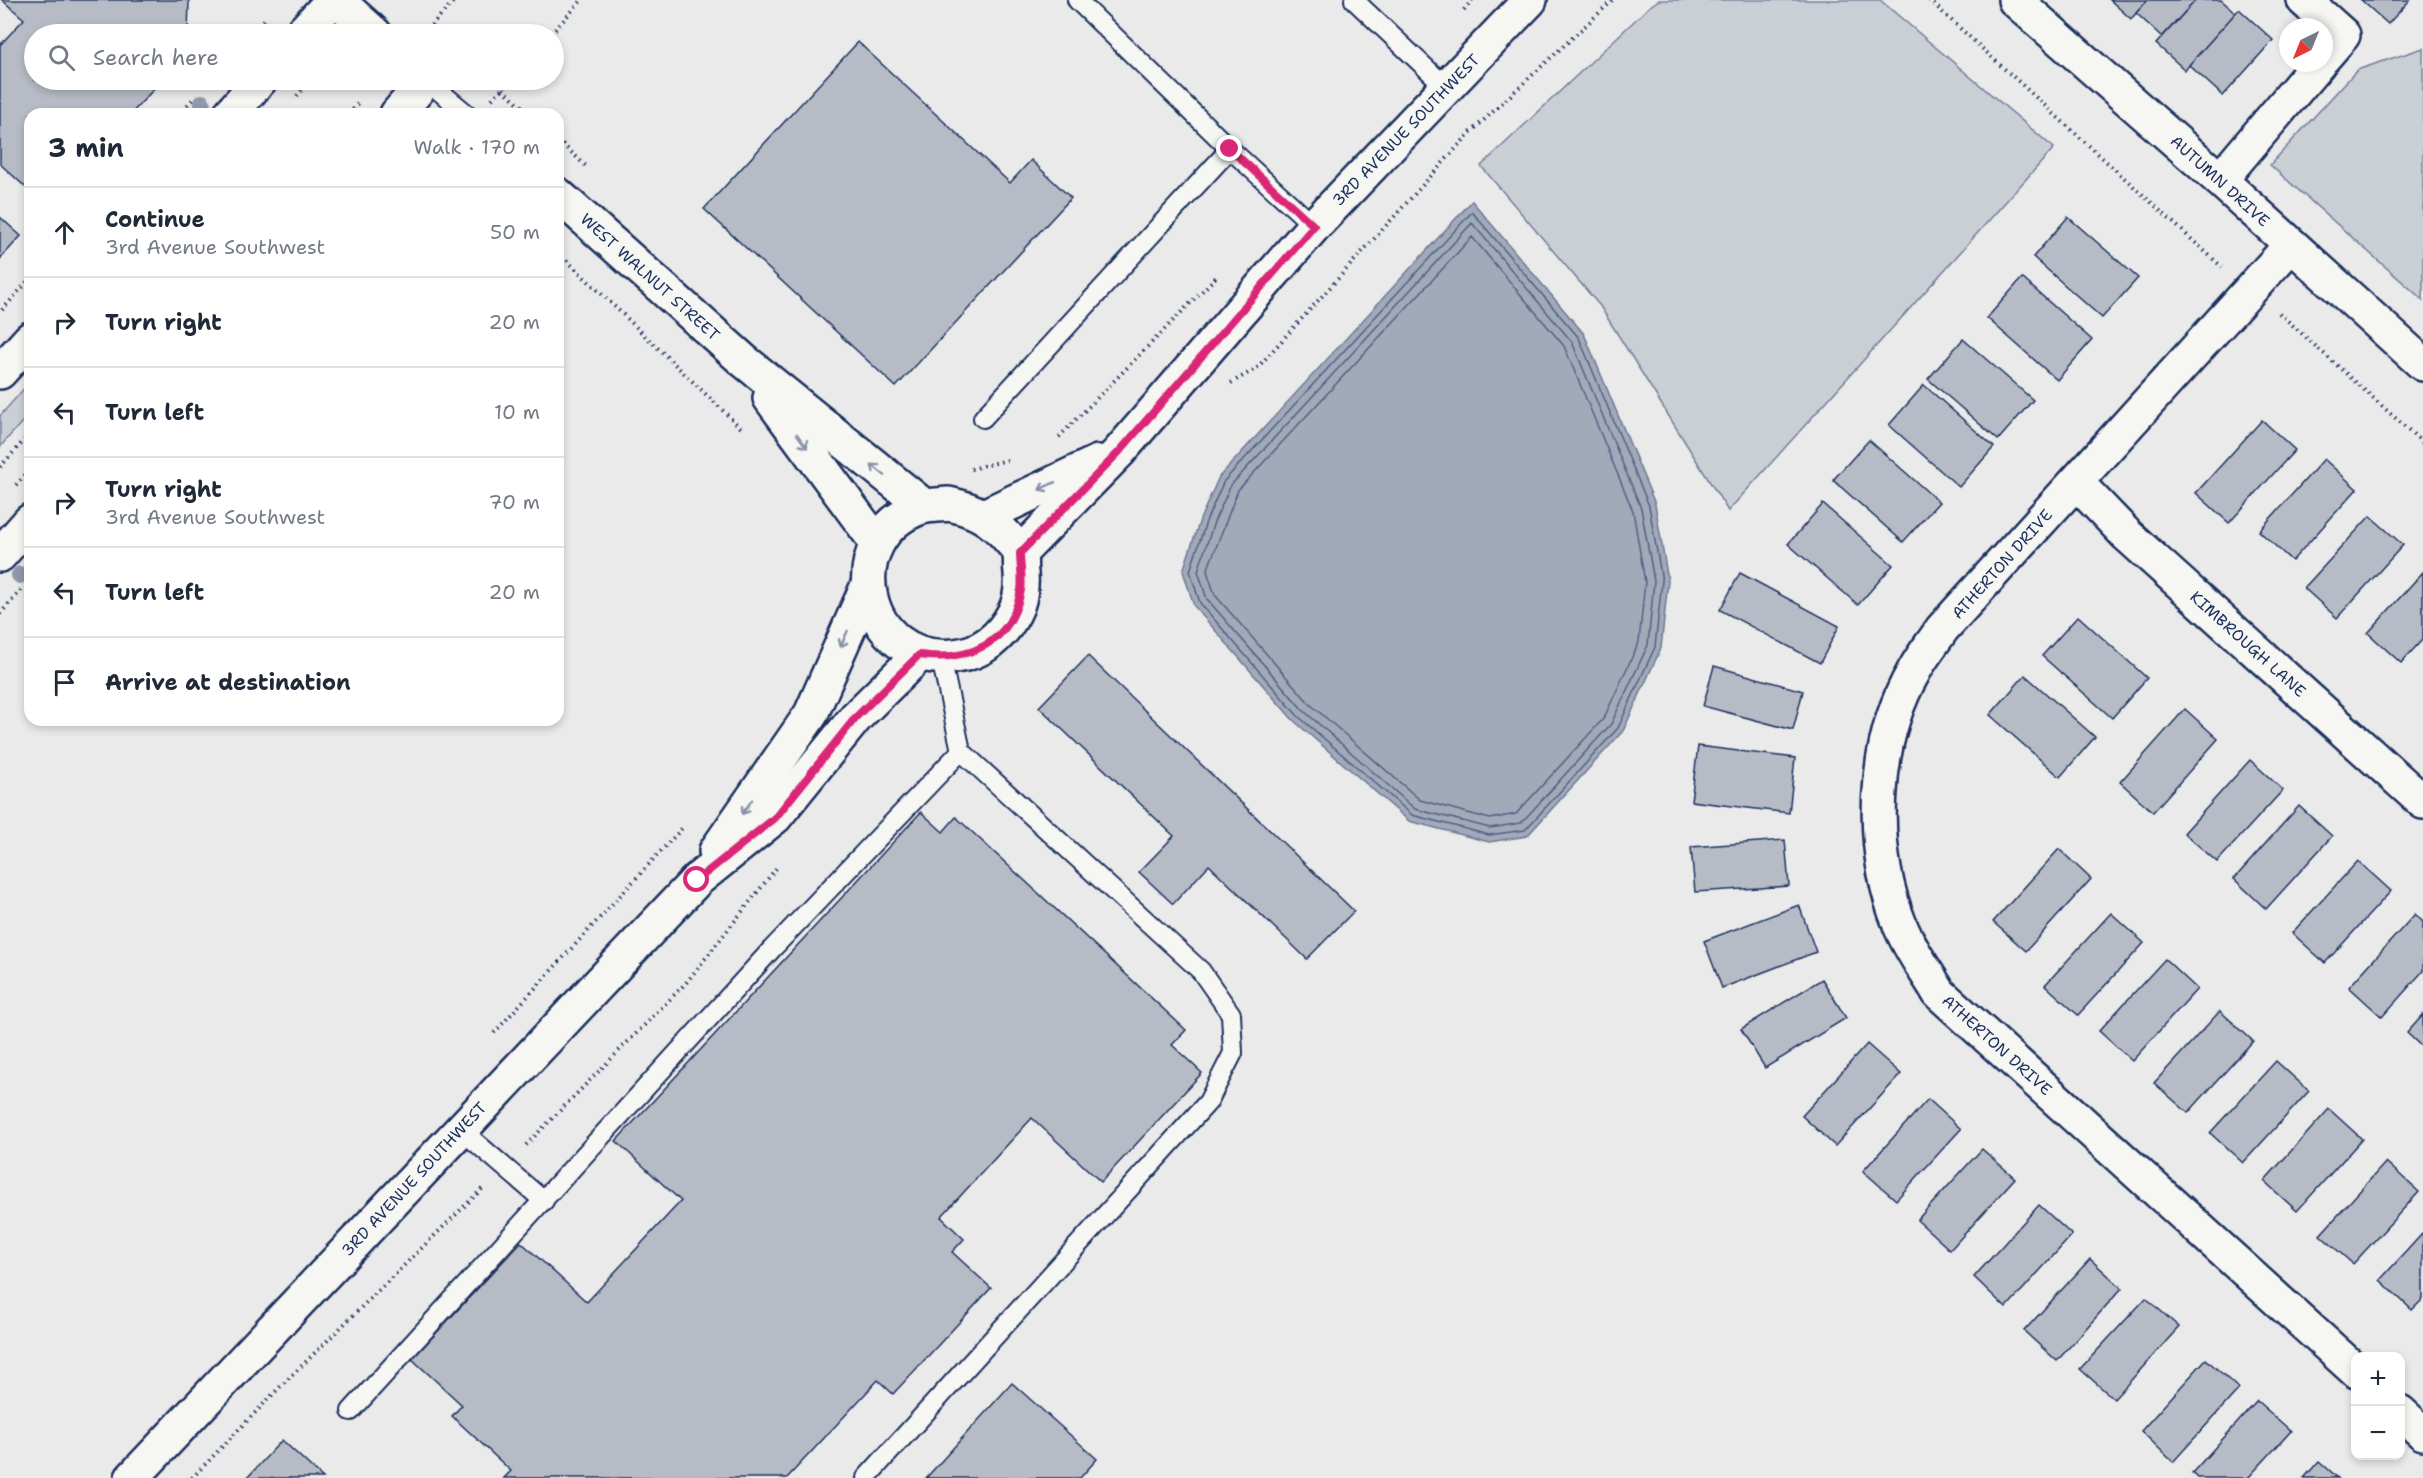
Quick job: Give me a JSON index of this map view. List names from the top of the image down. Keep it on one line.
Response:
{"streets":{"street":["3RD AVENUE SOUTHWEST","AUTUMN DRIVE","WEST WALNUT STREET","ATHERTON DRIVE","KIMBROUGH LANE"]},"crossings":[["3RD AVENUE SOUTHWEST","WEST WALNUT STREET"],["AUTUMN DRIVE","ATHERTON DRIVE"],["ATHERTON DRIVE","KIMBROUGH LANE"]],"north":"bottom left","page":{"search":"Search here","heading":["3 min","Walk · 170 m"],"list":[["Continue","3rd Avenue Southwest","50 m"],["Turn right","20 m"],["Turn left","10 m"],["Turn right","3rd Avenue Southwest","70 m"],["Turn left","20 m"],"Arrive at destination"],"map_buttons":["+","−"]}}
